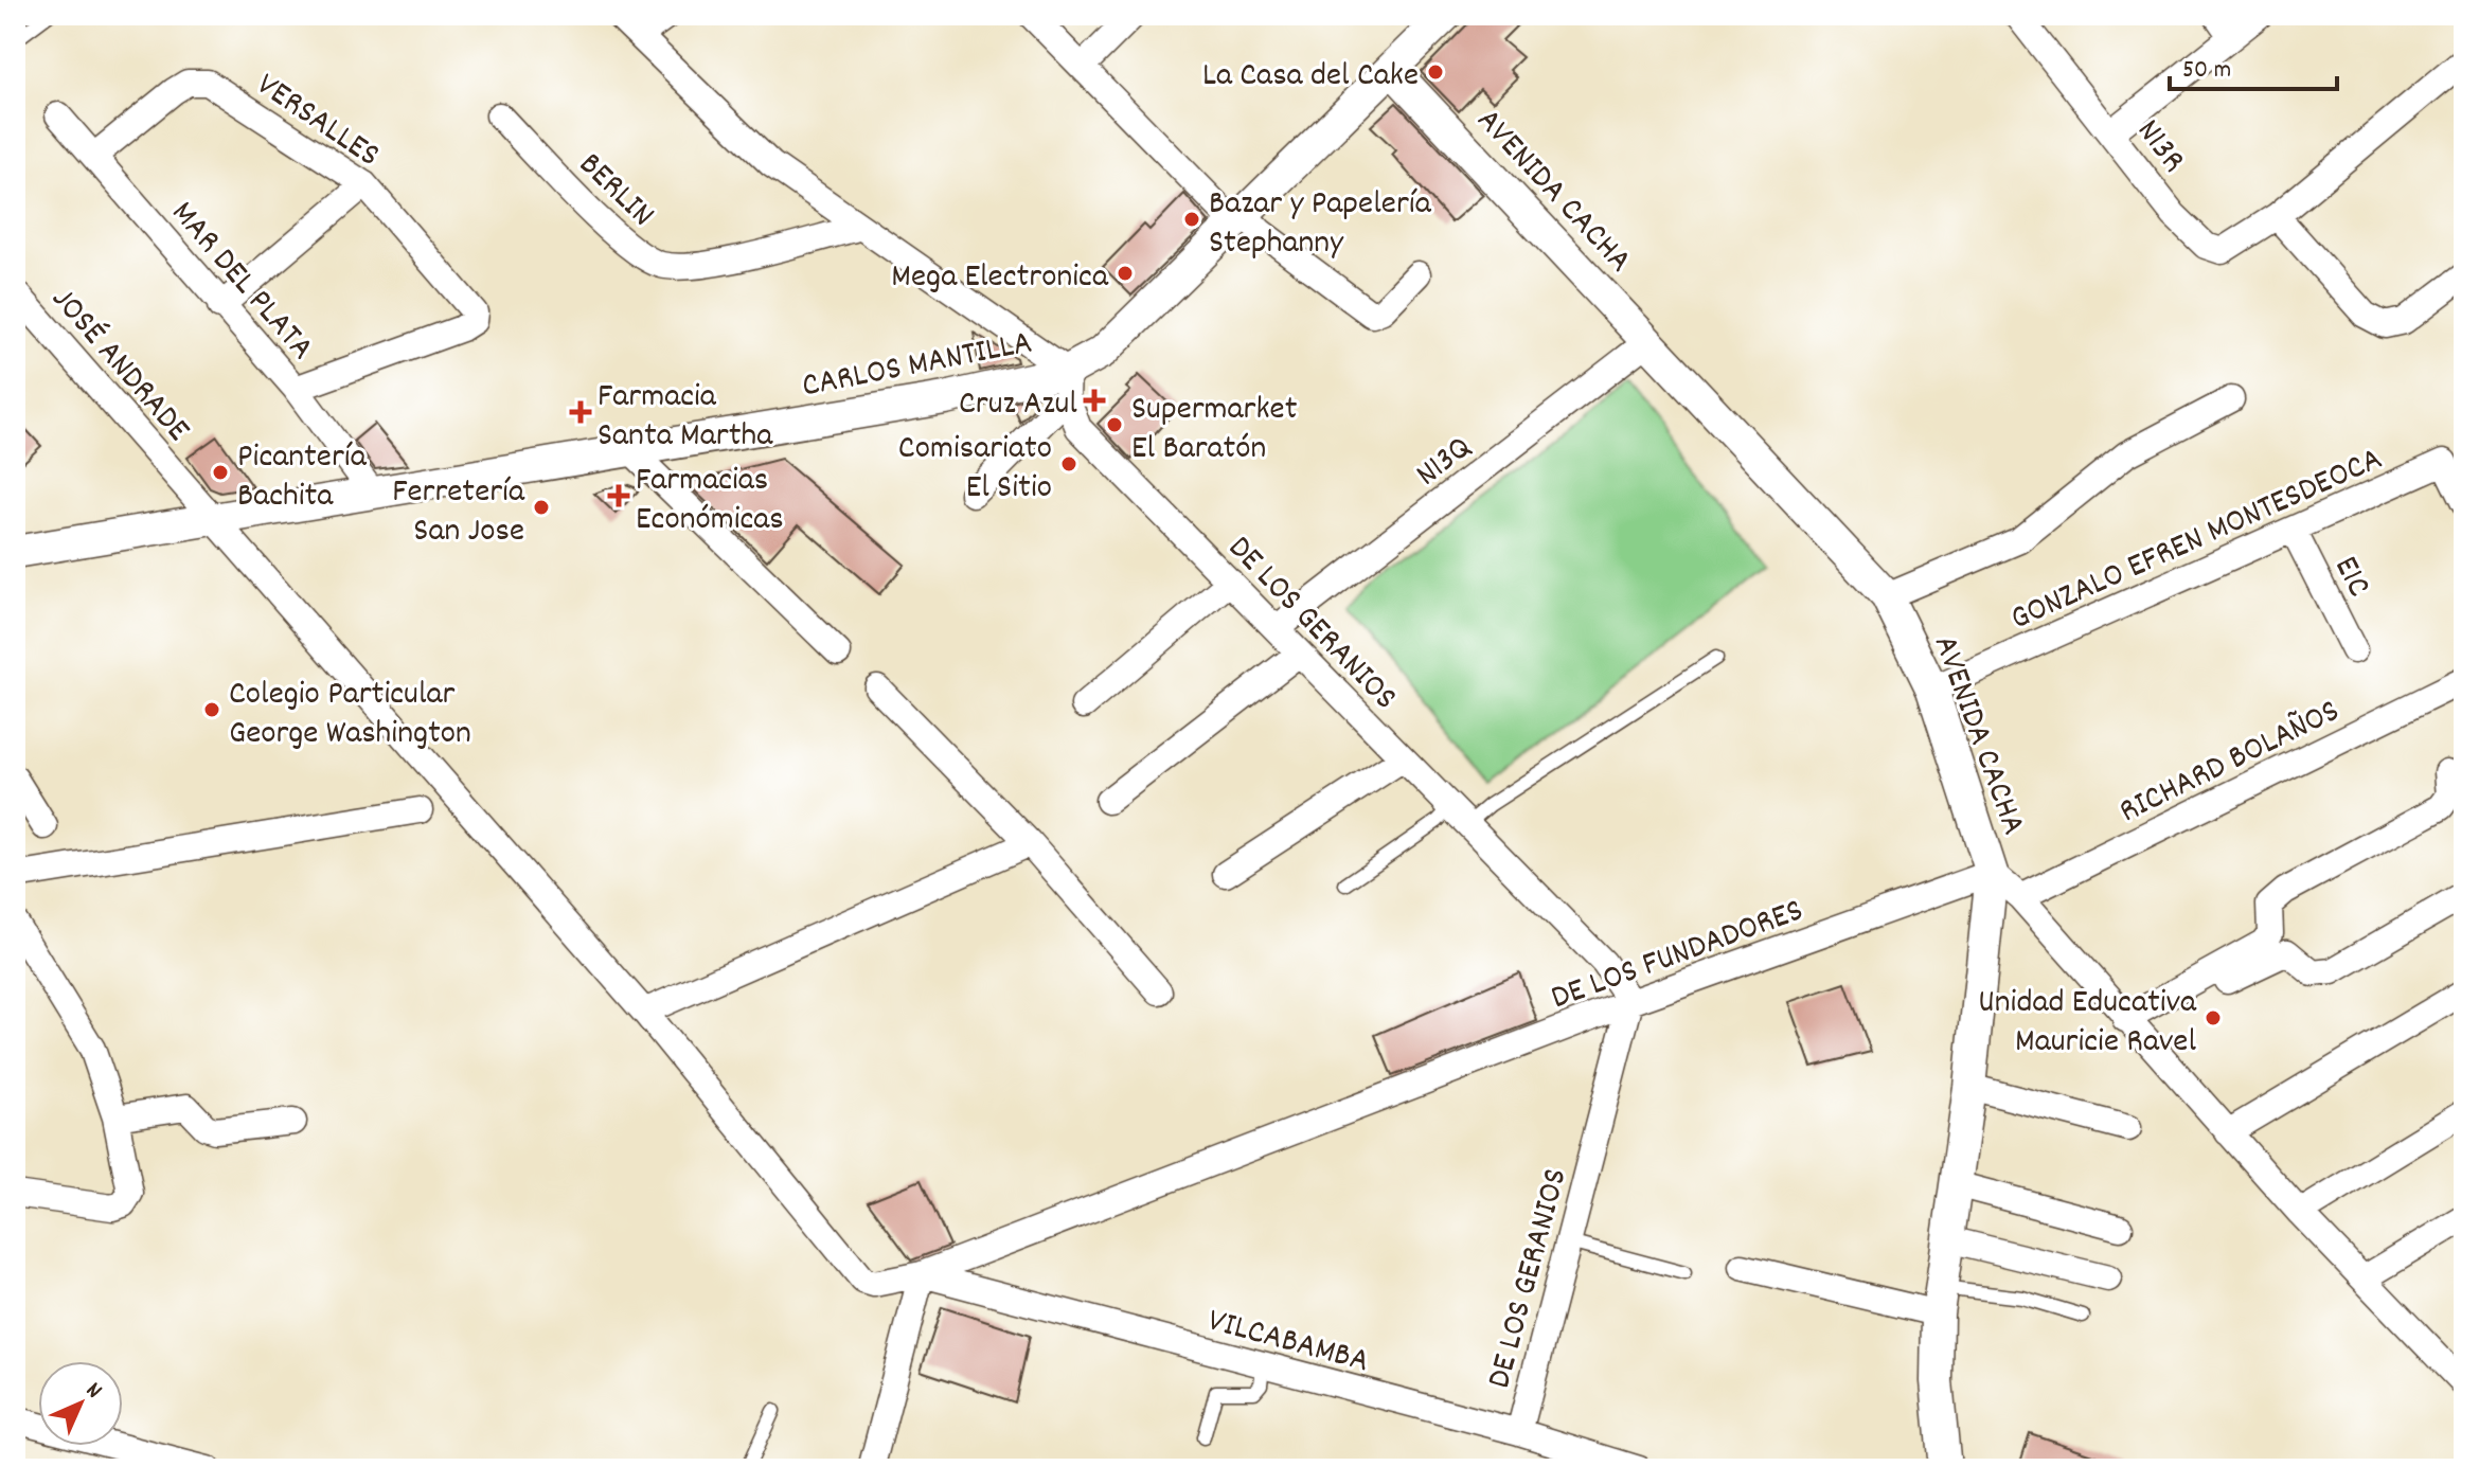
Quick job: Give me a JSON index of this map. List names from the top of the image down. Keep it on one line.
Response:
{"streets":{"street":["VERSALLES","N13R","BERLIN","AVENIDA CACHA","MAR DEL PLATA","CARLOS MANTILLA","JOSÉ ANDRADE","N13Q","GONZALO EFREN MONTESDEOCA","E1C","DE LOS GERANIOS","RICHARD BOLAÑOS","DE LOS FUNDADORES","VILCABAMBA"]},"crossings":[["VERSALLES","MAR DEL PLATA"],["BERLIN","DE LOS GERANIOS"],["AVENIDA CACHA","CARLOS MANTILLA"],["AVENIDA CACHA","N13Q"],["AVENIDA CACHA","GONZALO EFREN MONTESDEOCA"],["AVENIDA CACHA","DE LOS FUNDADORES"],["MAR DEL PLATA","CARLOS MANTILLA"],["CARLOS MANTILLA","JOSÉ ANDRADE"],["CARLOS MANTILLA","DE LOS GERANIOS"],["JOSÉ ANDRADE","DE LOS FUNDADORES"],["N13Q","DE LOS GERANIOS"],["GONZALO EFREN MONTESDEOCA","E1C"],["DE LOS GERANIOS","DE LOS FUNDADORES"],["DE LOS GERANIOS","VILCABAMBA"],["DE LOS FUNDADORES","VILCABAMBA"]],"places":{"other":["La Casa del Cake","Bazar y Papelería Stephanny","Mega Electronica","Supermarket El Baratón","Comisariato El Sitio","Picantería Bachita","Ferretería San Jose","Colegio Particular George Washington","Unidad Educativa Mauricie Ravel"],"health":["Cruz Azul","Farmacia Santa Martha","Farmacias Económicas"]},"scale_bar":"50 m","north":"top right"}
